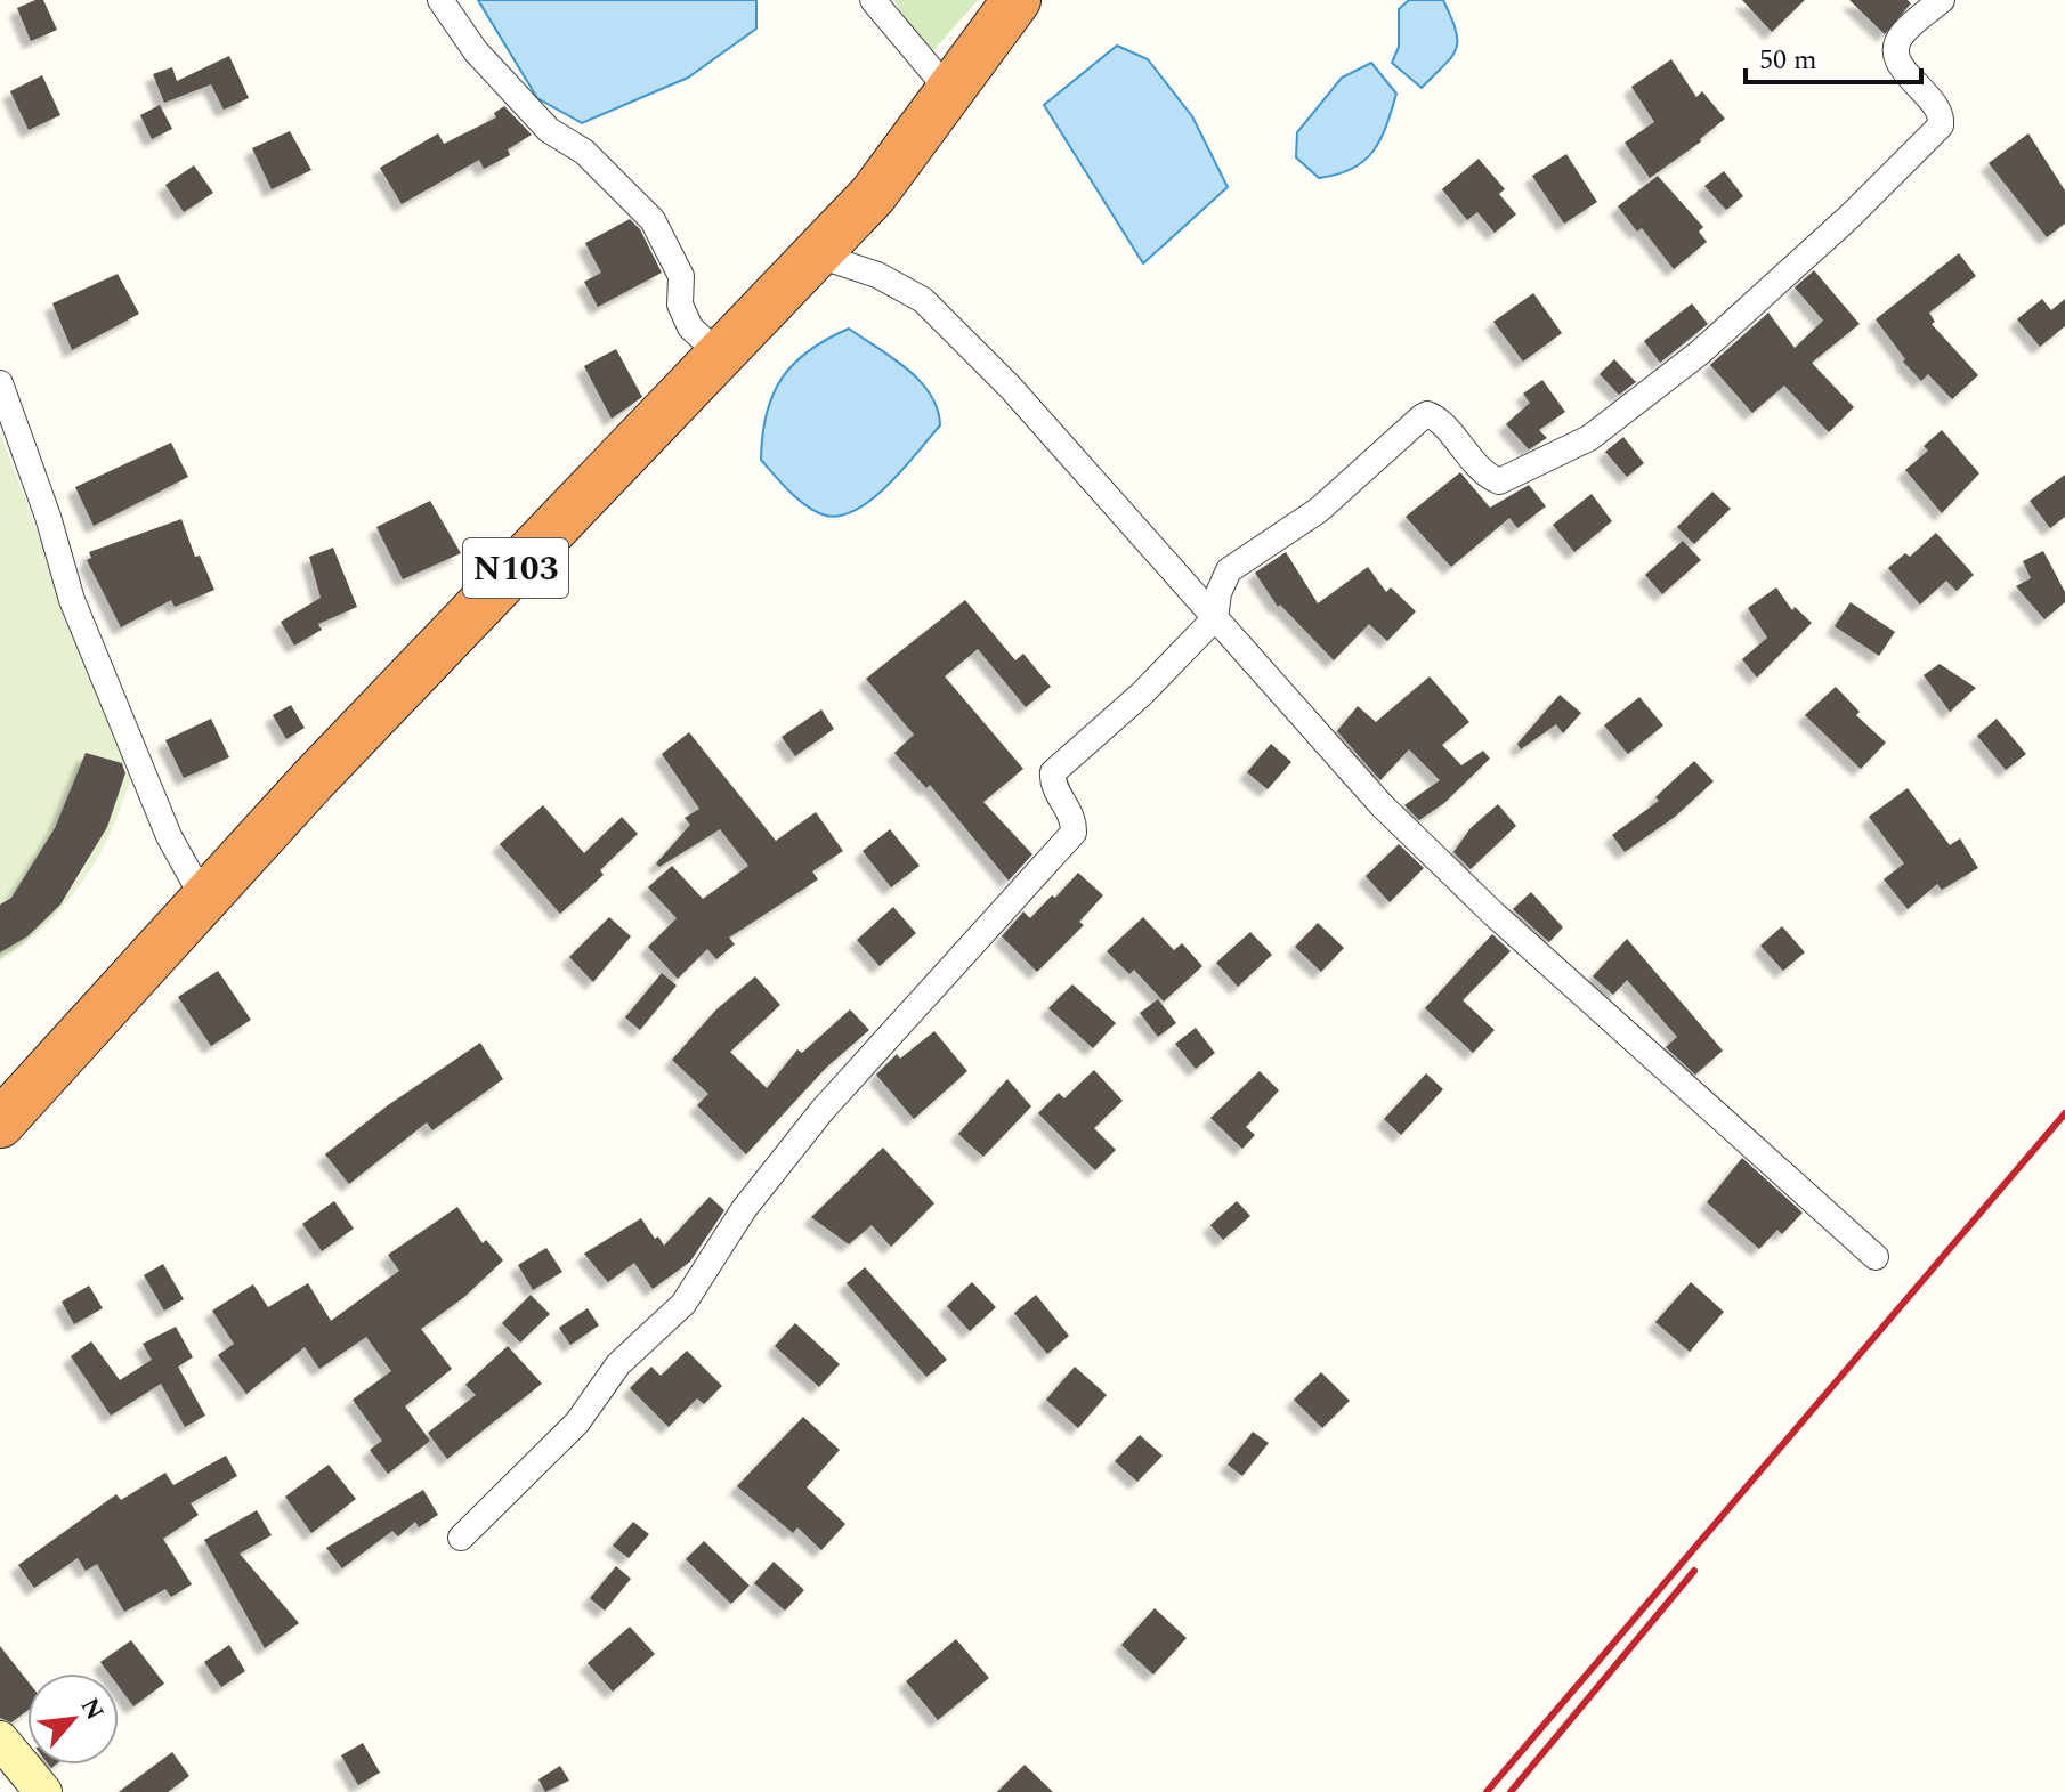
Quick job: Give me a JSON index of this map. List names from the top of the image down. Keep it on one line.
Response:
{"streets":{"highway":["N103"]},"scale_bar":"50 m","north":"top right"}
